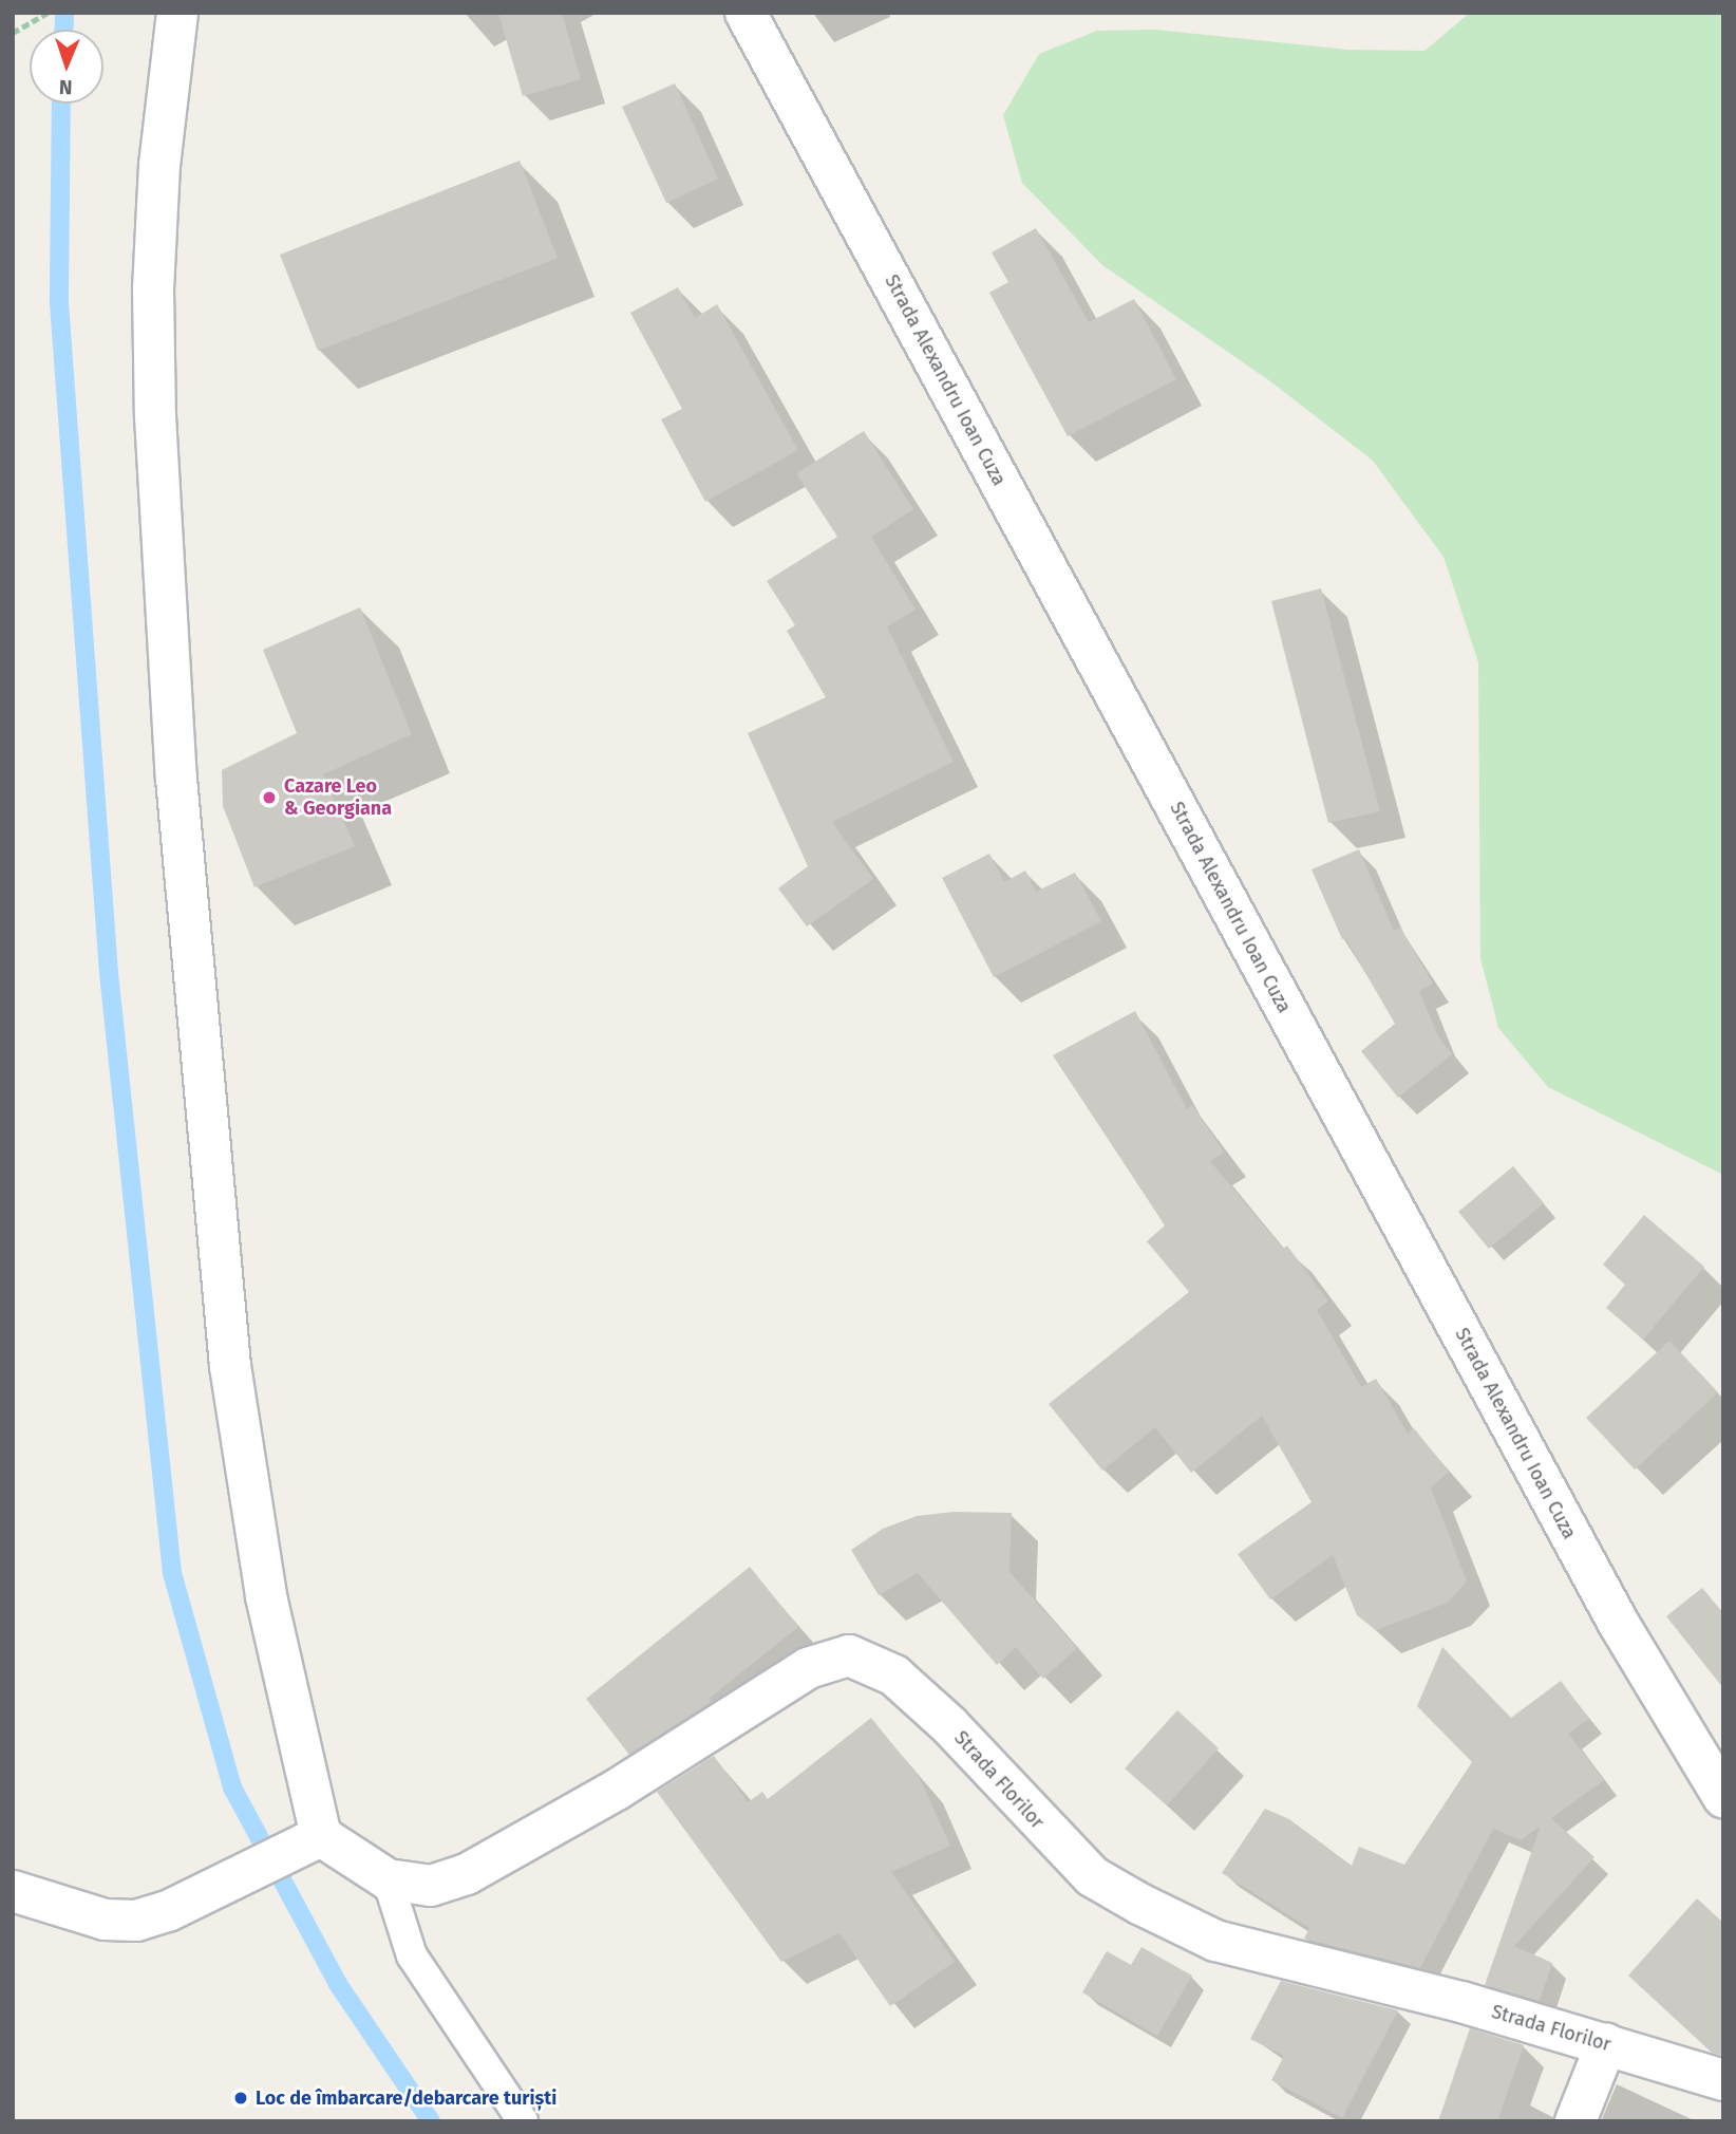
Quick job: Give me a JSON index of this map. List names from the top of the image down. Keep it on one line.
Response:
{"streets":{"street":["Strada Alexandru Ioan Cuza","Strada Florilor"]},"places":["Cazare Leo & Georgiana","Loc de îmbarcare/debarcare turiști"],"north":"bottom"}
